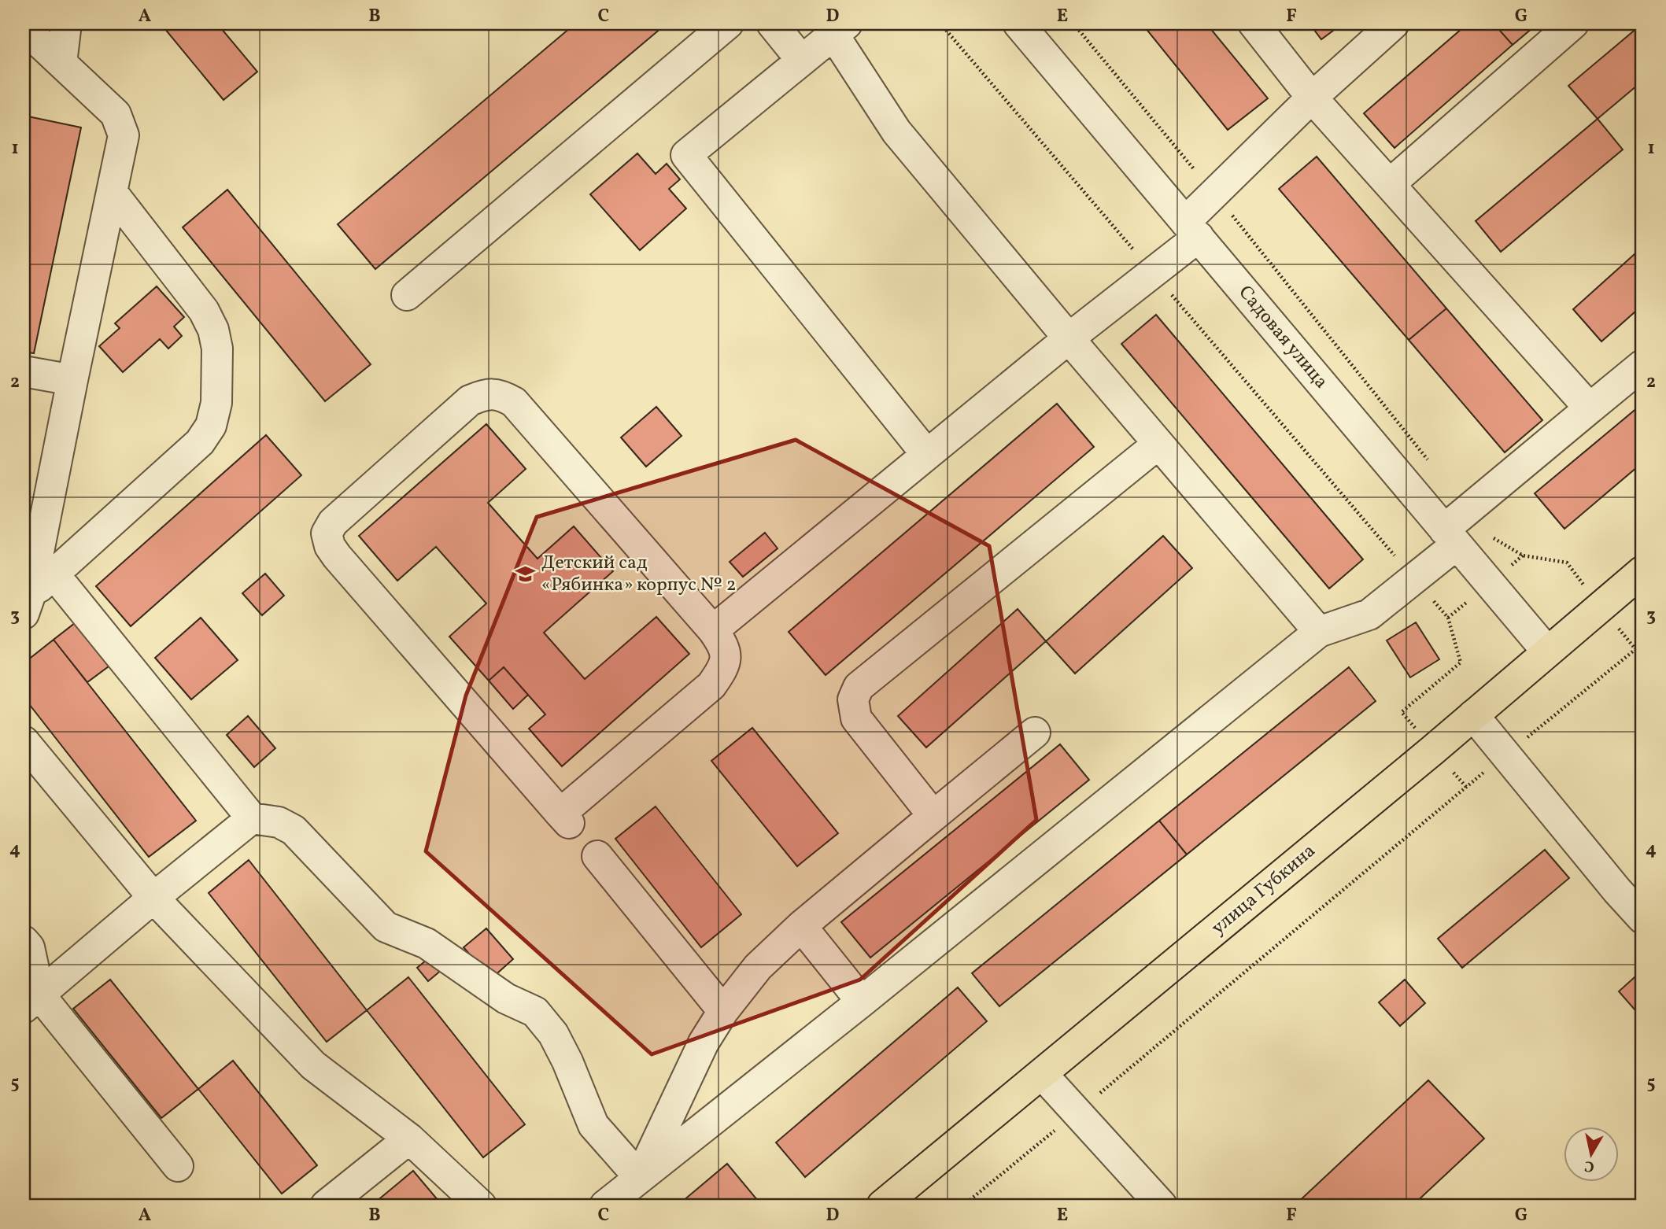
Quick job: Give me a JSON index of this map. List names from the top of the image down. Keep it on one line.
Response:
{"streets":{"main road":["улица Губкина"],"street":["Садовая улица"]},"crossings":[["Садовая улица","улица Губкина"]],"places":{"school or university":["Детский сад «Рябинка» корпус № 2"]},"north":"bottom","grid":{"columns":["A","B","C","D","E","F","G"],"rows":["1","2","3","4","5"]}}
